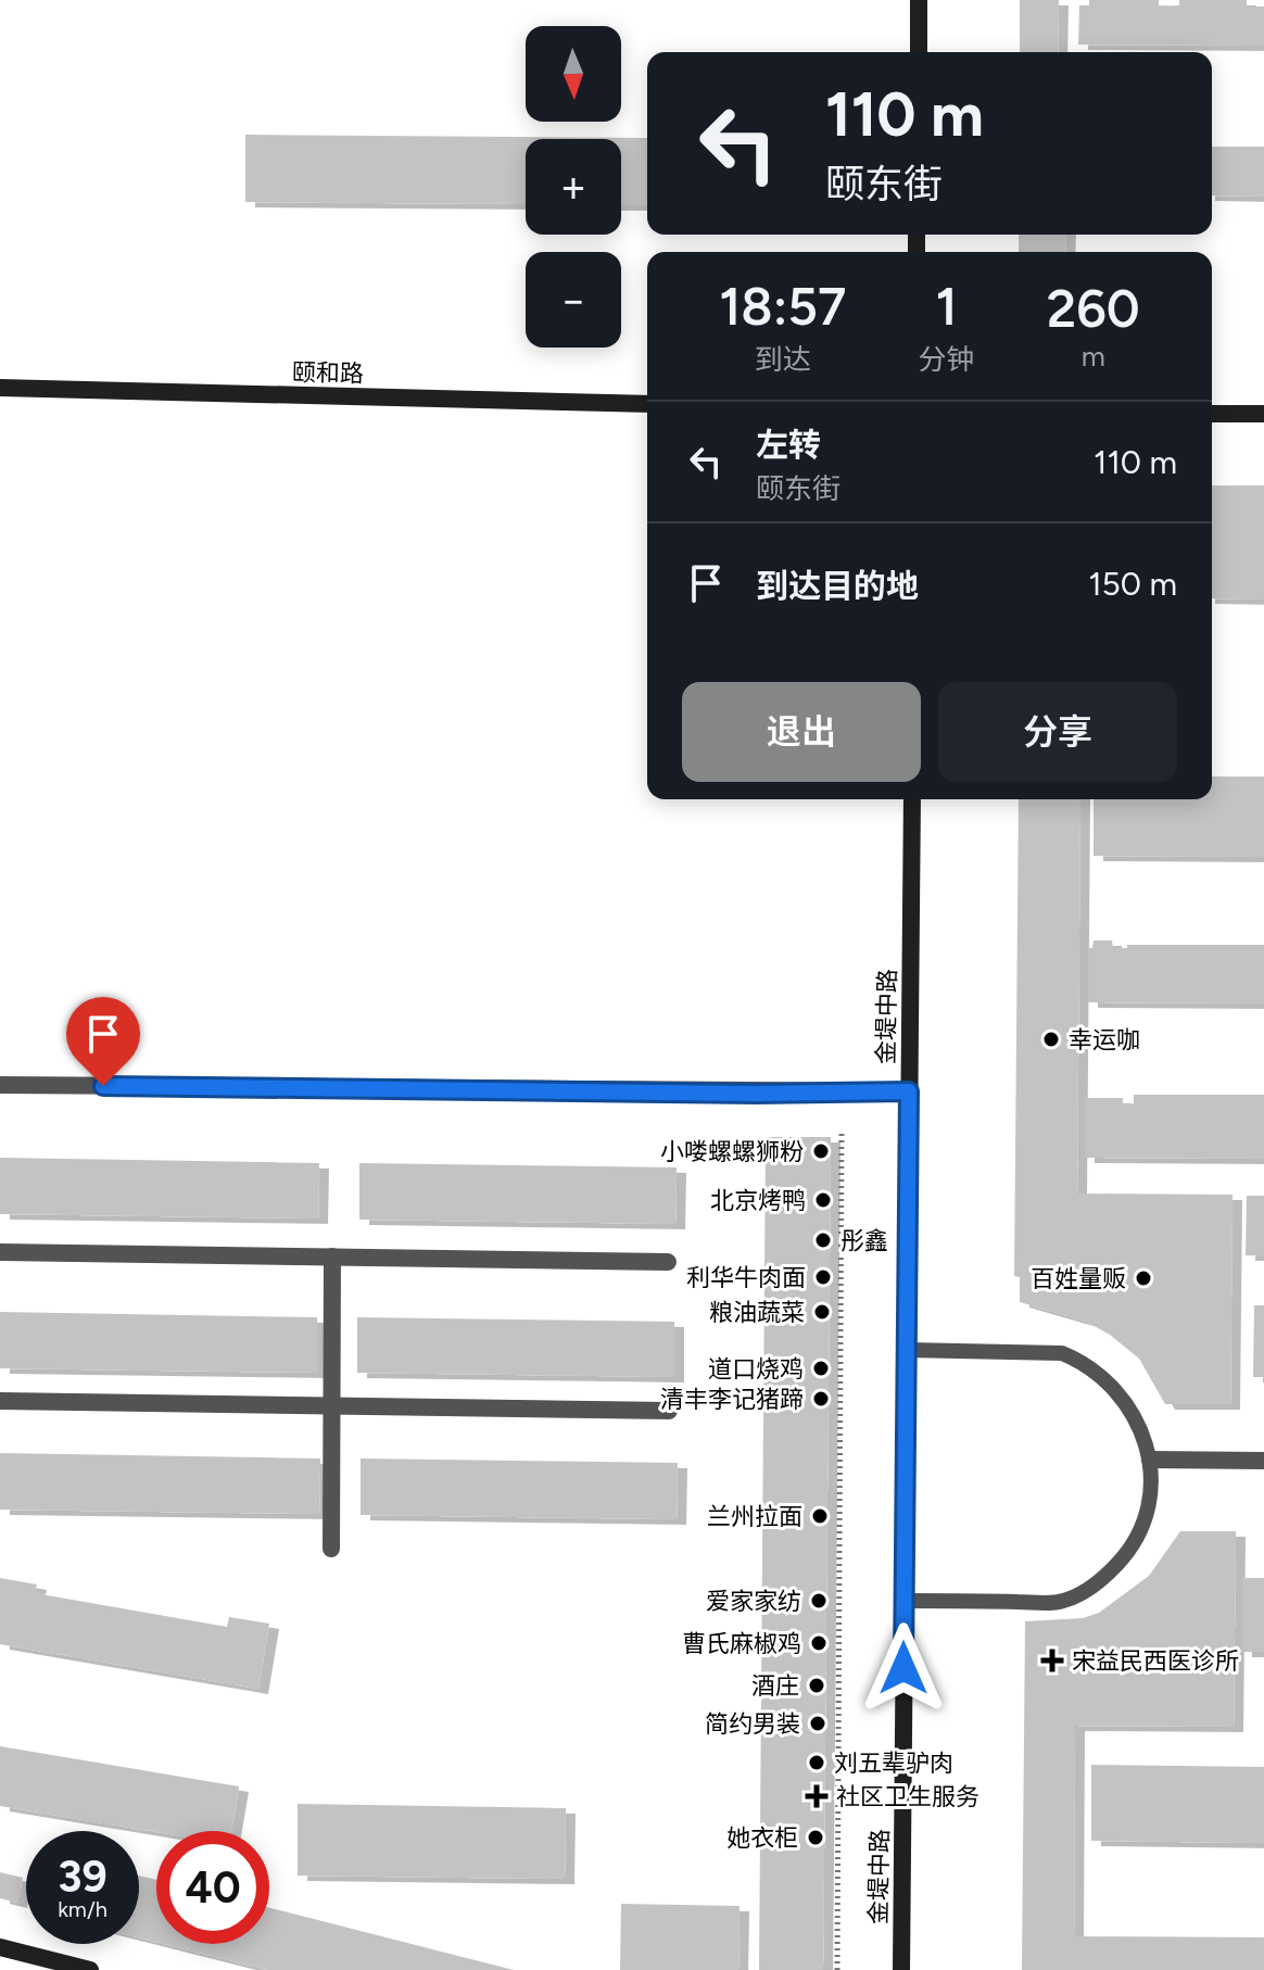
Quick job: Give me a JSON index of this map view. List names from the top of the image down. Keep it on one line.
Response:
{"streets":{"street":["颐和路","金堤中路"]},"places":{"other":["幸运咖","小喽螺螺狮粉","北京烤鸭","彤鑫","利华牛肉面","百姓量贩","粮油蔬菜","道口烧鸡","清丰李记猪蹄","兰州拉面","爱家家纺","曹氏麻椒鸡","酒庄","简约男装","刘五辈驴肉","她衣柜"],"health":["宋益民西医诊所","社区卫生服务"]},"north":"bottom","page":{"map_buttons":["+","−"],"turn":["110 m","颐东街"],"eta":["18:57","到达","1","分钟","260","m"],"list":[{"name":"左转","note":"颐东街","value":"110 m"},{"name":"到达目的地","value":"150 m"}],"buttons":["退出","分享"],"speed":"39 km/h","limit":"40"}}
